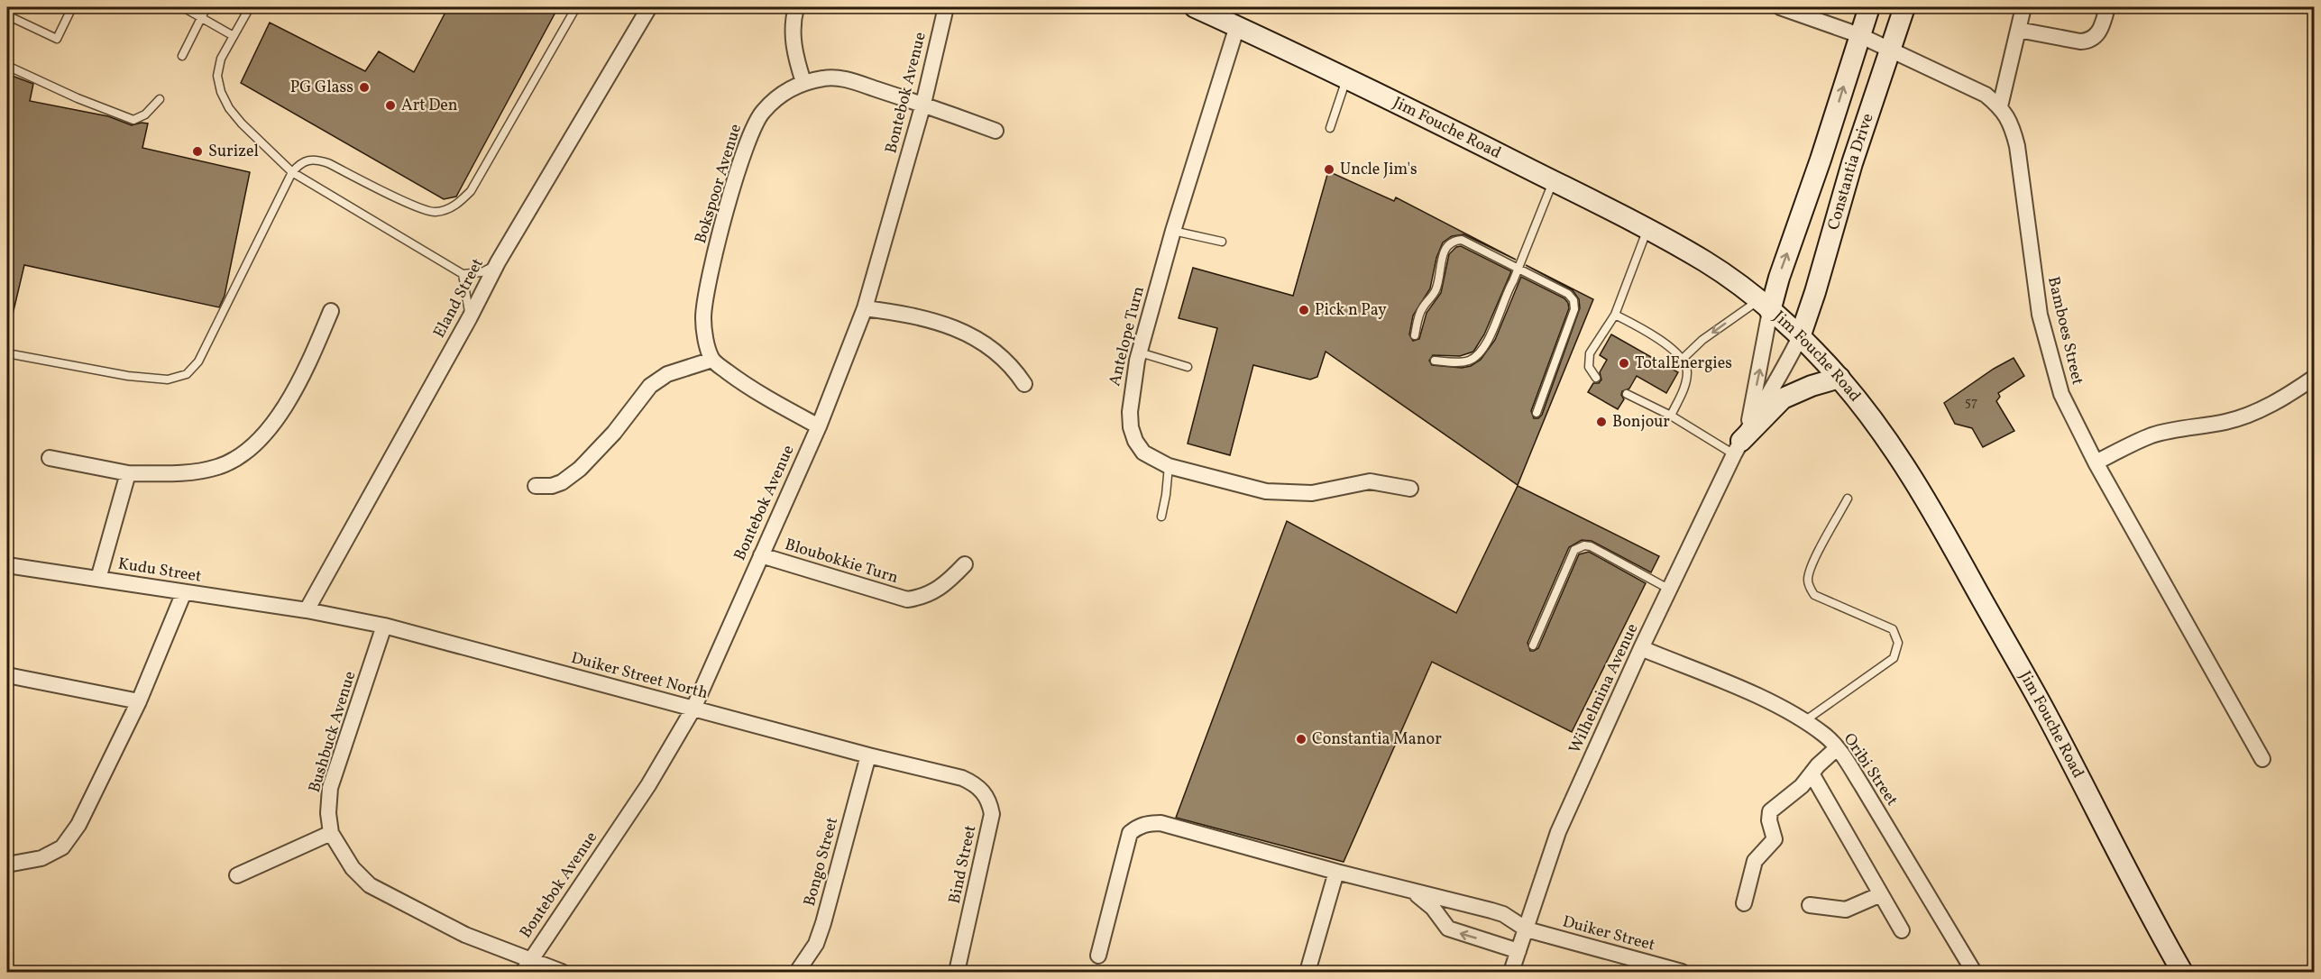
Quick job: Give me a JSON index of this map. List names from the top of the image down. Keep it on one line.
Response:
{"streets":{"street":["Bontebok Avenue","Jim Fouche Road","Constantia Drive","Bokspoor Avenue","Eland Street","Bamboes Street","Antelope Turn","Bloubokkie Turn","Kudu Street","Duiker Street North","Wilhelmina Avenue","Bushbuck Avenue","Oribi Street","Bongo Street","Bind Street","Duiker Street"]},"crossings":[["Bontebok Avenue","Bokspoor Avenue"],["Bontebok Avenue","Bloubokkie Turn"],["Bontebok Avenue","Duiker Street North"],["Bontebok Avenue","Bushbuck Avenue"],["Jim Fouche Road","Constantia Drive"],["Jim Fouche Road","Antelope Turn"],["Jim Fouche Road","Wilhelmina Avenue"],["Constantia Drive","Bamboes Street"],["Constantia Drive","Wilhelmina Avenue"],["Eland Street","Kudu Street"],["Eland Street","Duiker Street North"],["Kudu Street","Duiker Street North"],["Duiker Street North","Bushbuck Avenue"],["Duiker Street North","Bongo Street"],["Duiker Street North","Bind Street"],["Wilhelmina Avenue","Oribi Street"],["Wilhelmina Avenue","Duiker Street"]],"places":["PG Glass","Art Den","Surizel","Uncle Jim's","Pick n Pay","TotalEnergies","Bonjour","Constantia Manor"],"house_numbers":["57"]}
